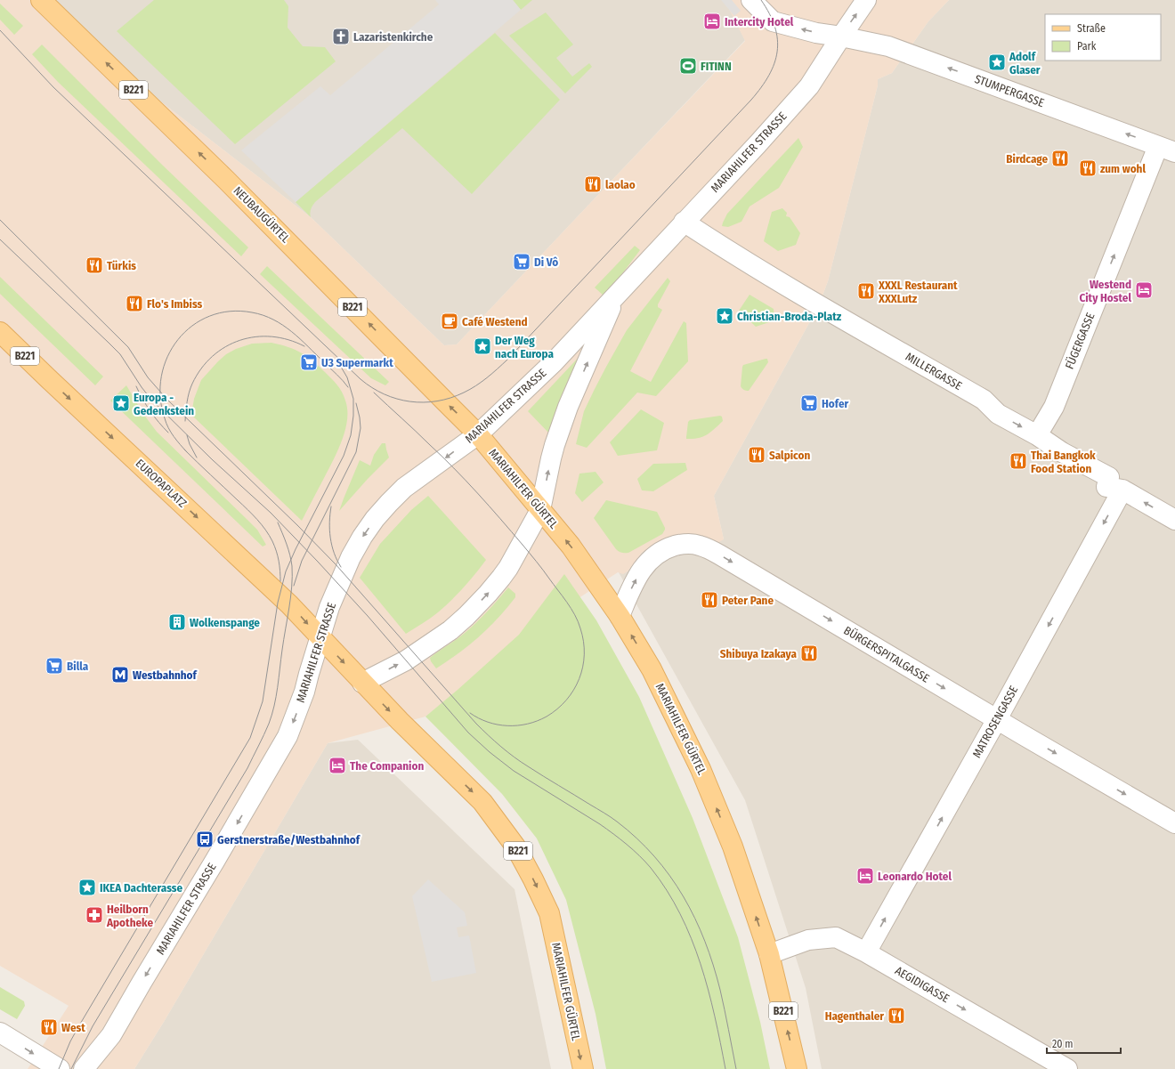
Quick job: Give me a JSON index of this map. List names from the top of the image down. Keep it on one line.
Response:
{"streets":{"main road":["B221","NEUBAUGÜRTEL","EUROPAPLATZ","MARIAHILFER GÜRTEL"],"street":["STUMPERGASSE","MARIAHILFER STRASSE","FÜGERGASSE","MILLERGASSE","BÜRGERSPITALGASSE","MATROSENGASSE","AEGIDIGASSE"]},"crossings":[["STUMPERGASSE","MARIAHILFER STRASSE"],["STUMPERGASSE","FÜGERGASSE"],["MARIAHILFER STRASSE","NEUBAUGÜRTEL"],["MARIAHILFER STRASSE","MILLERGASSE"],["MARIAHILFER STRASSE","EUROPAPLATZ"],["MARIAHILFER STRASSE","MARIAHILFER GÜRTEL"],["NEUBAUGÜRTEL","MARIAHILFER GÜRTEL"],["FÜGERGASSE","MILLERGASSE"],["MILLERGASSE","MATROSENGASSE"],["EUROPAPLATZ","MARIAHILFER GÜRTEL"],["MARIAHILFER GÜRTEL","BÜRGERSPITALGASSE"],["MARIAHILFER GÜRTEL","AEGIDIGASSE"],["BÜRGERSPITALGASSE","MATROSENGASSE"],["MATROSENGASSE","AEGIDIGASSE"]],"one_way":["STUMPERGASSE","NEUBAUGÜRTEL","FÜGERGASSE","EUROPAPLATZ","BÜRGERSPITALGASSE","AEGIDIGASSE"],"places":{"hotel":["Intercity Hotel","Westend City Hostel","The Companion","Leonardo Hotel"],"church":["Lazaristenkirche"],"place":["Adolf Glaser","Christian-Broda-Platz","Der Weg nach Europa","Europa - Gedenkstein","IKEA Dachterasse"],"sports":["FITINN"],"restaurant":["Birdcage","zum wohl","laolao","Türkis","XXXL Restaurant XXXLutz","Flo's Imbiss","Salpicon","Thai Bangkok Food Station","Peter Pane","Shibuya Izakaya","Hagenthaler","West"],"supermarket":["Di Vô","U3 Supermarkt","Hofer","Billa"],"cafe":["Café Westend"],"building":["Wolkenspange"],"metro station":["Westbahnhof"],"bus stop":["Gerstnerstraße/Westbahnhof"],"pharmacy":["Heilborn Apotheke"]},"legend":["Straße","Park"],"scale_bar":"20 m"}
